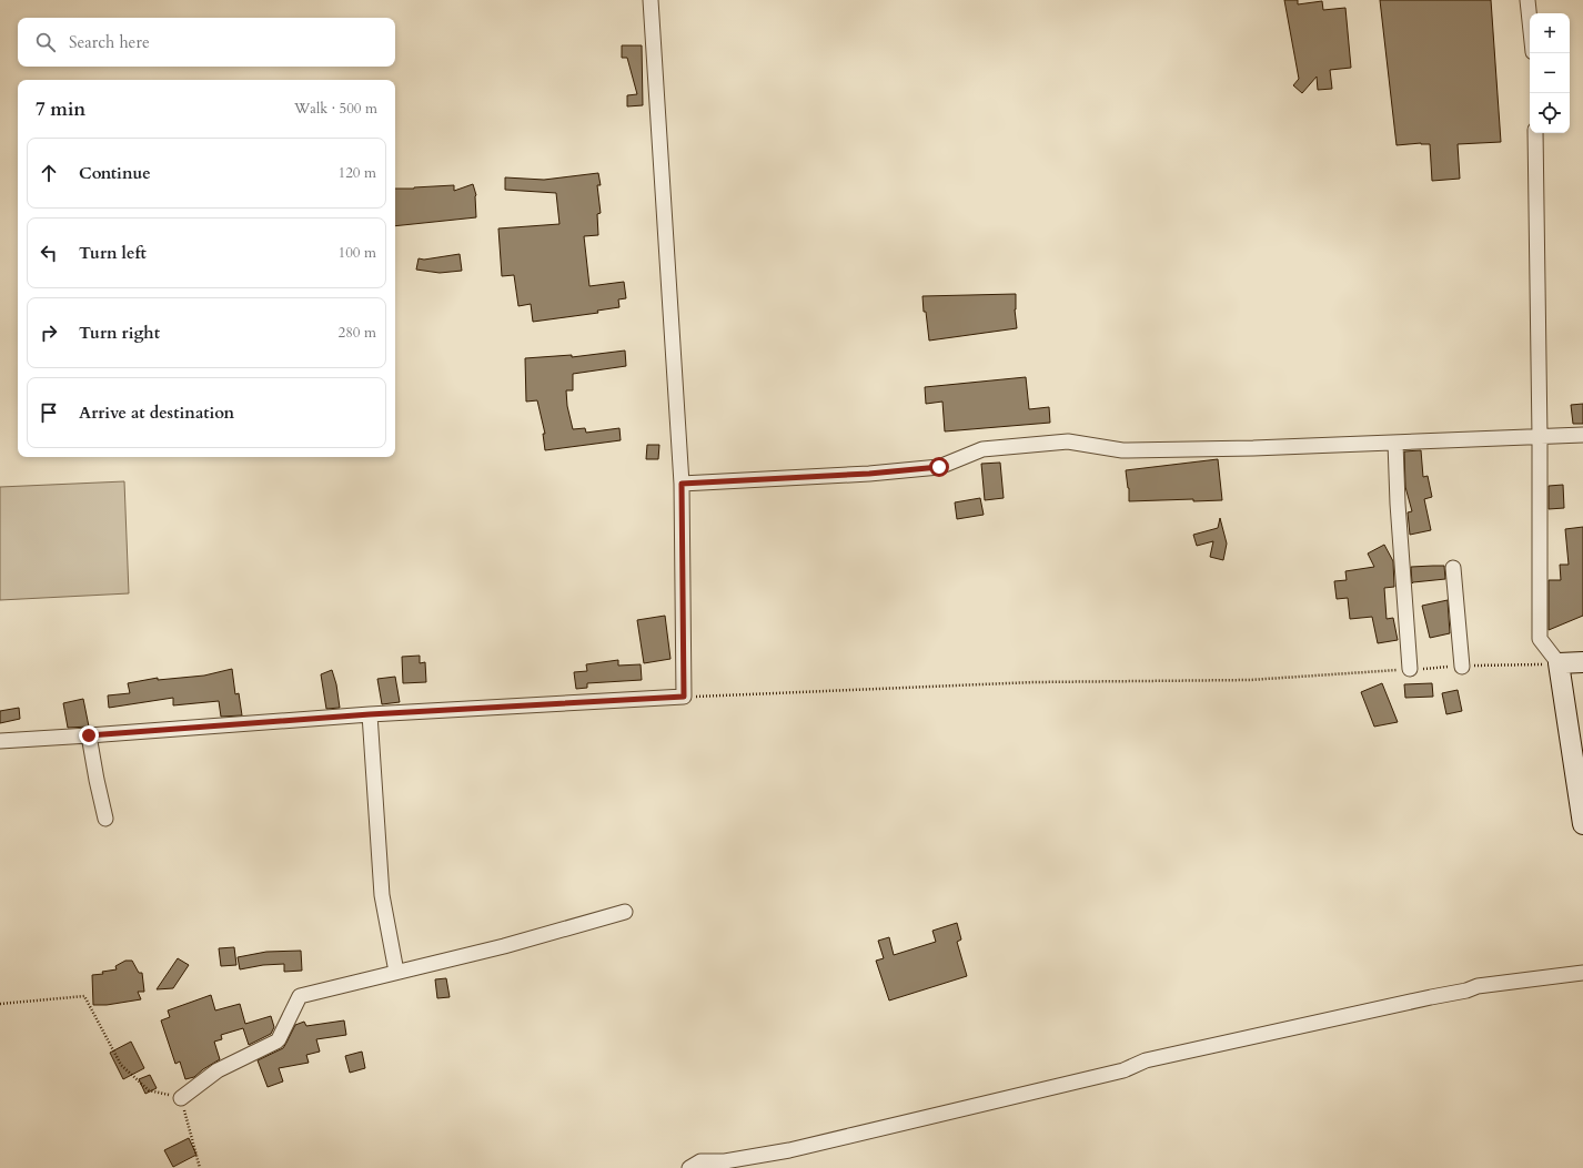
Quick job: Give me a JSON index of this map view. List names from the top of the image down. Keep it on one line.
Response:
{"page":{"map_buttons":["+","−"],"search":"Search here","heading":["7 min","Walk · 500 m"],"list":[["Continue","120 m"],["Turn left","100 m"],["Turn right","280 m"],"Arrive at destination"]}}
